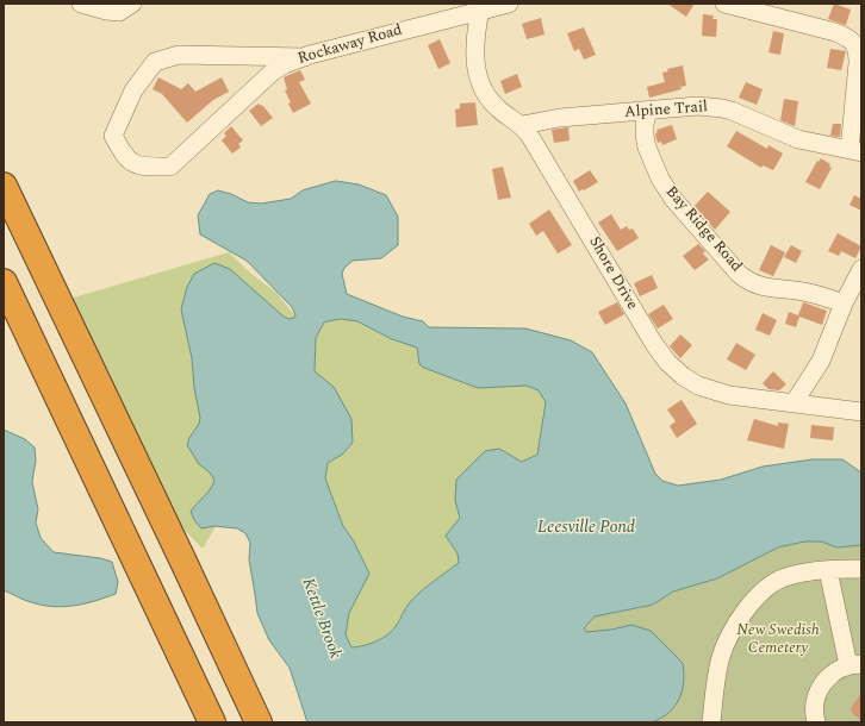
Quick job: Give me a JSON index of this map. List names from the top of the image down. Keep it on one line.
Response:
{"streets":{"street":["Rockaway Road","Alpine Trail","Bay Ridge Road","Shore Drive"]},"crossings":[["Rockaway Road","Shore Drive"],["Alpine Trail","Bay Ridge Road"],["Alpine Trail","Shore Drive"]],"water":["Leesville Pond","Kettle Brook"],"parks":["New Swedish Cemetery"]}
